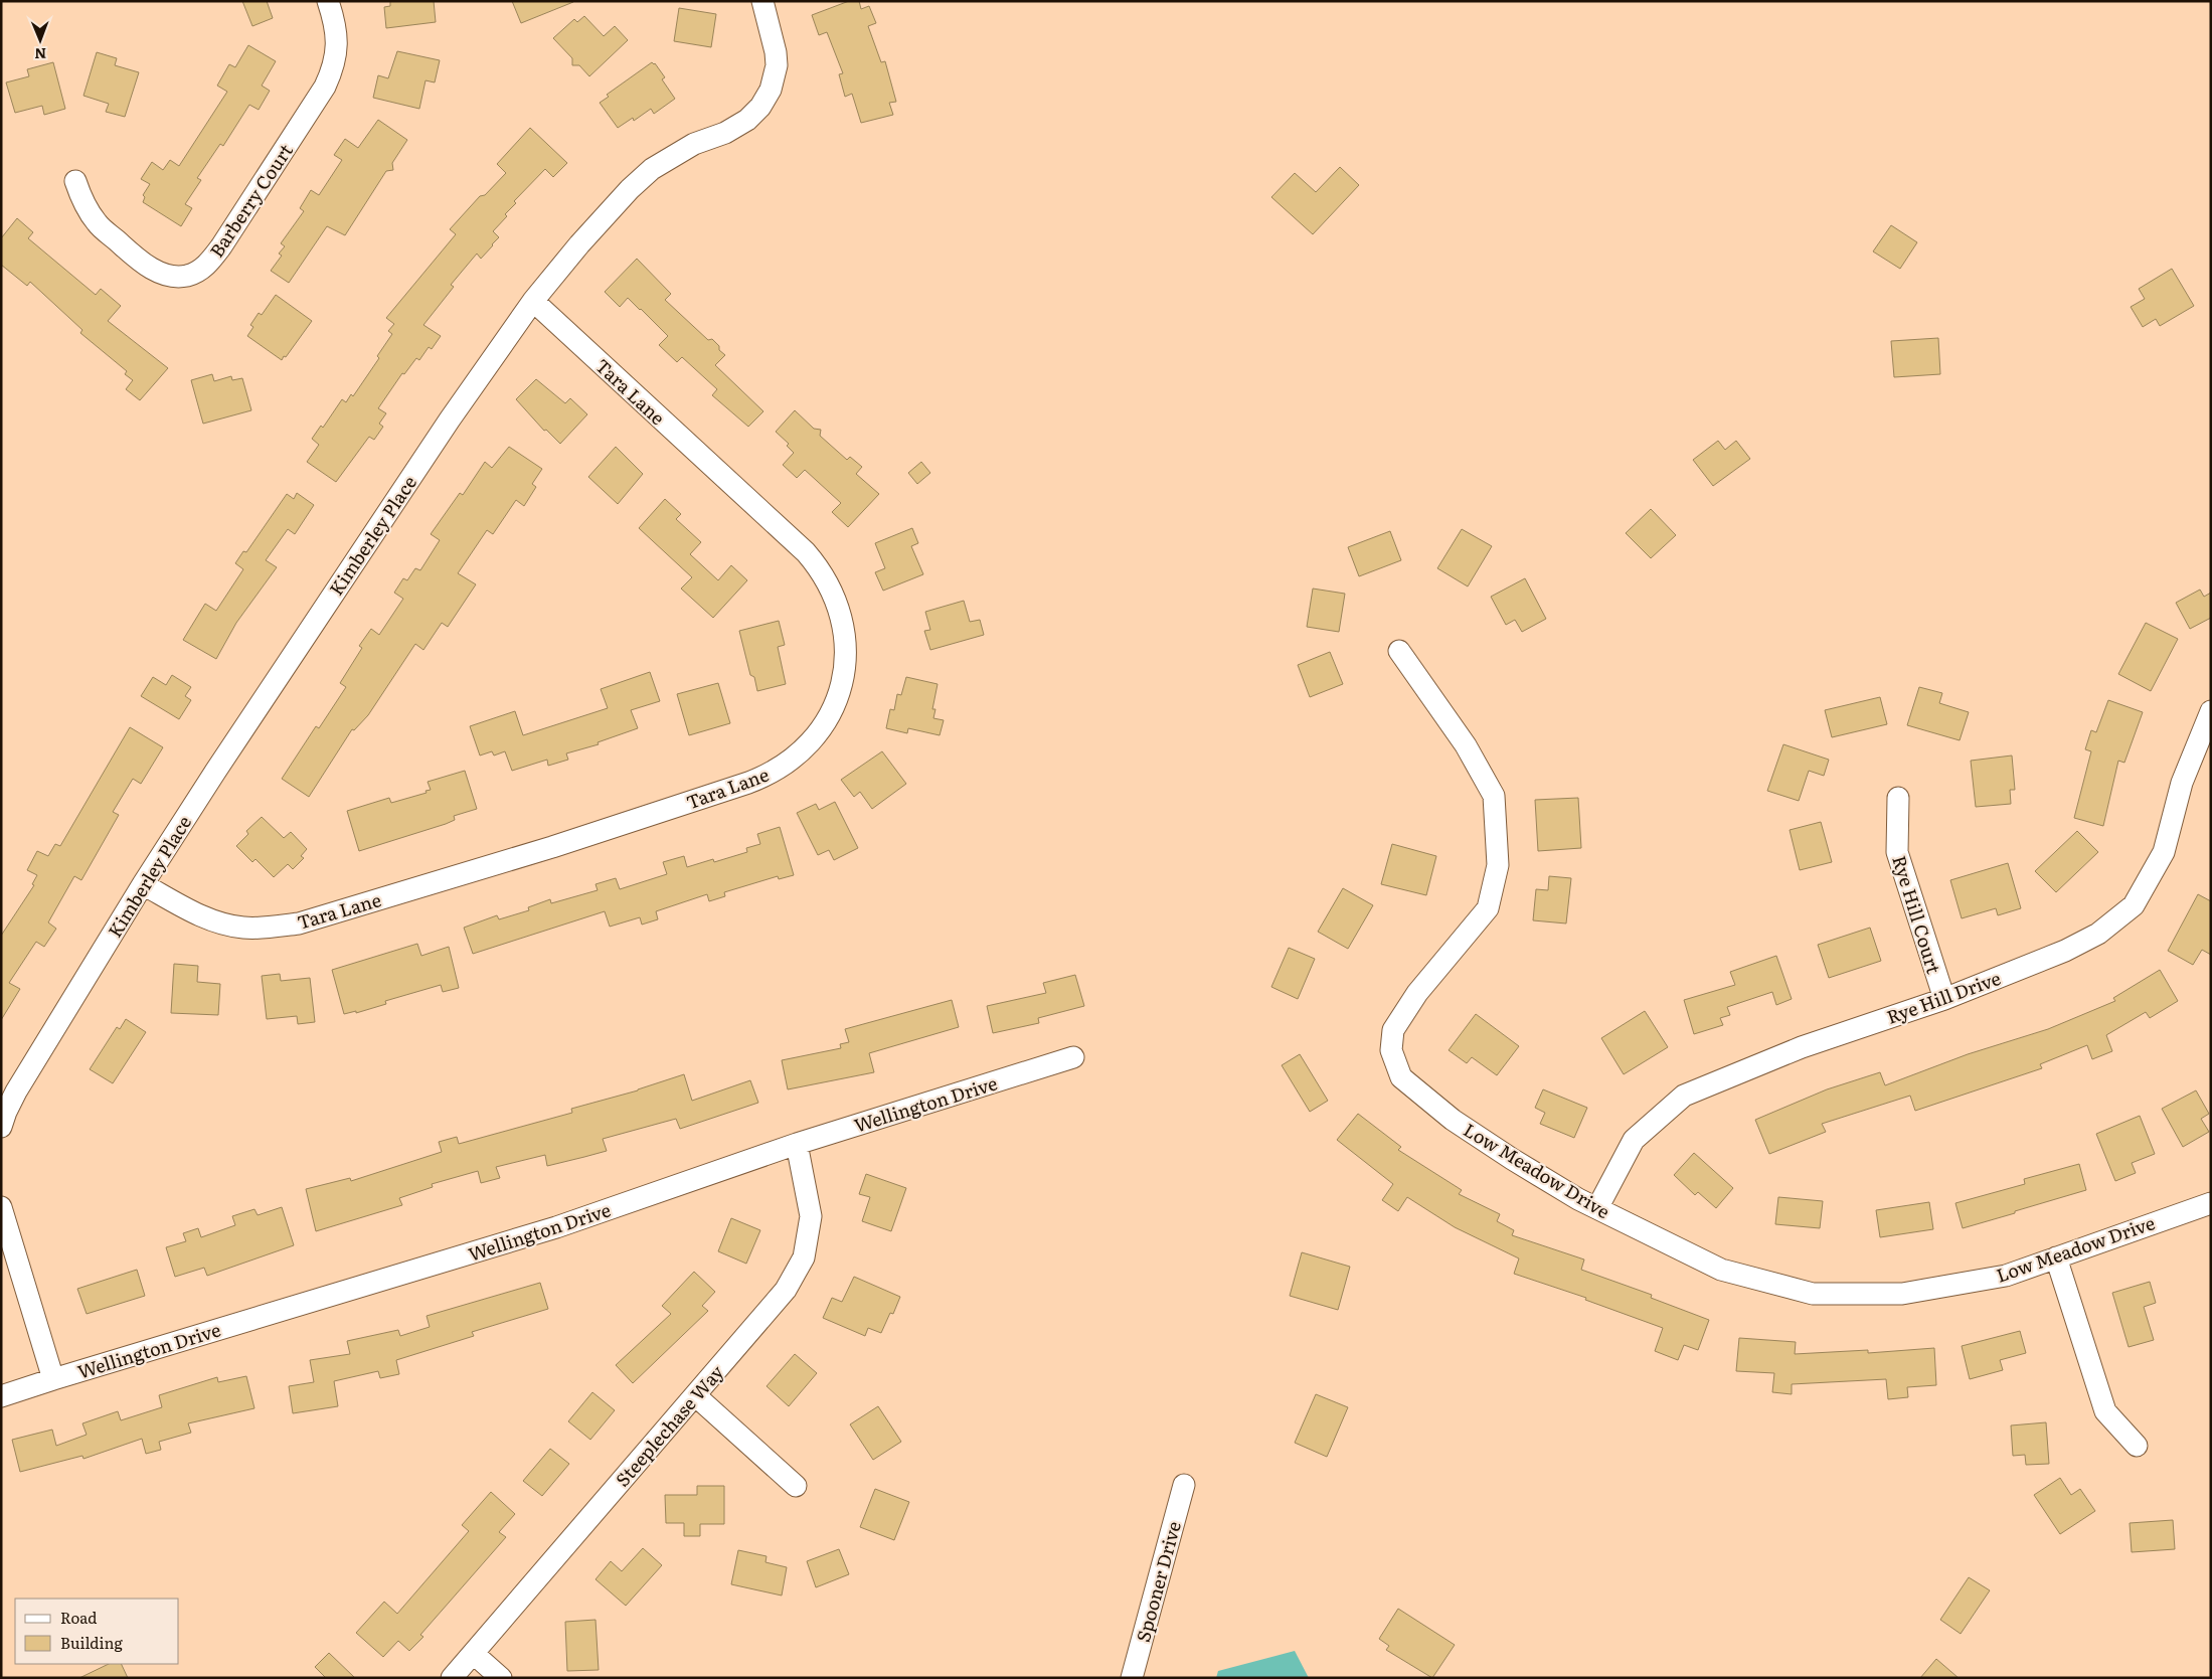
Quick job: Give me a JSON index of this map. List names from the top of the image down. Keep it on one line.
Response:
{"streets":{"street":["Barberry Court","Tara Lane","Kimberley Place","Rye Hill Court","Rye Hill Drive","Wellington Drive","Low Meadow Drive","Steeplechase Way","Spooner Drive"]},"crossings":[["Tara Lane","Kimberley Place"],["Rye Hill Court","Rye Hill Drive"],["Rye Hill Drive","Low Meadow Drive"],["Wellington Drive","Steeplechase Way"]],"legend":["Road","Building"],"north":"bottom"}
